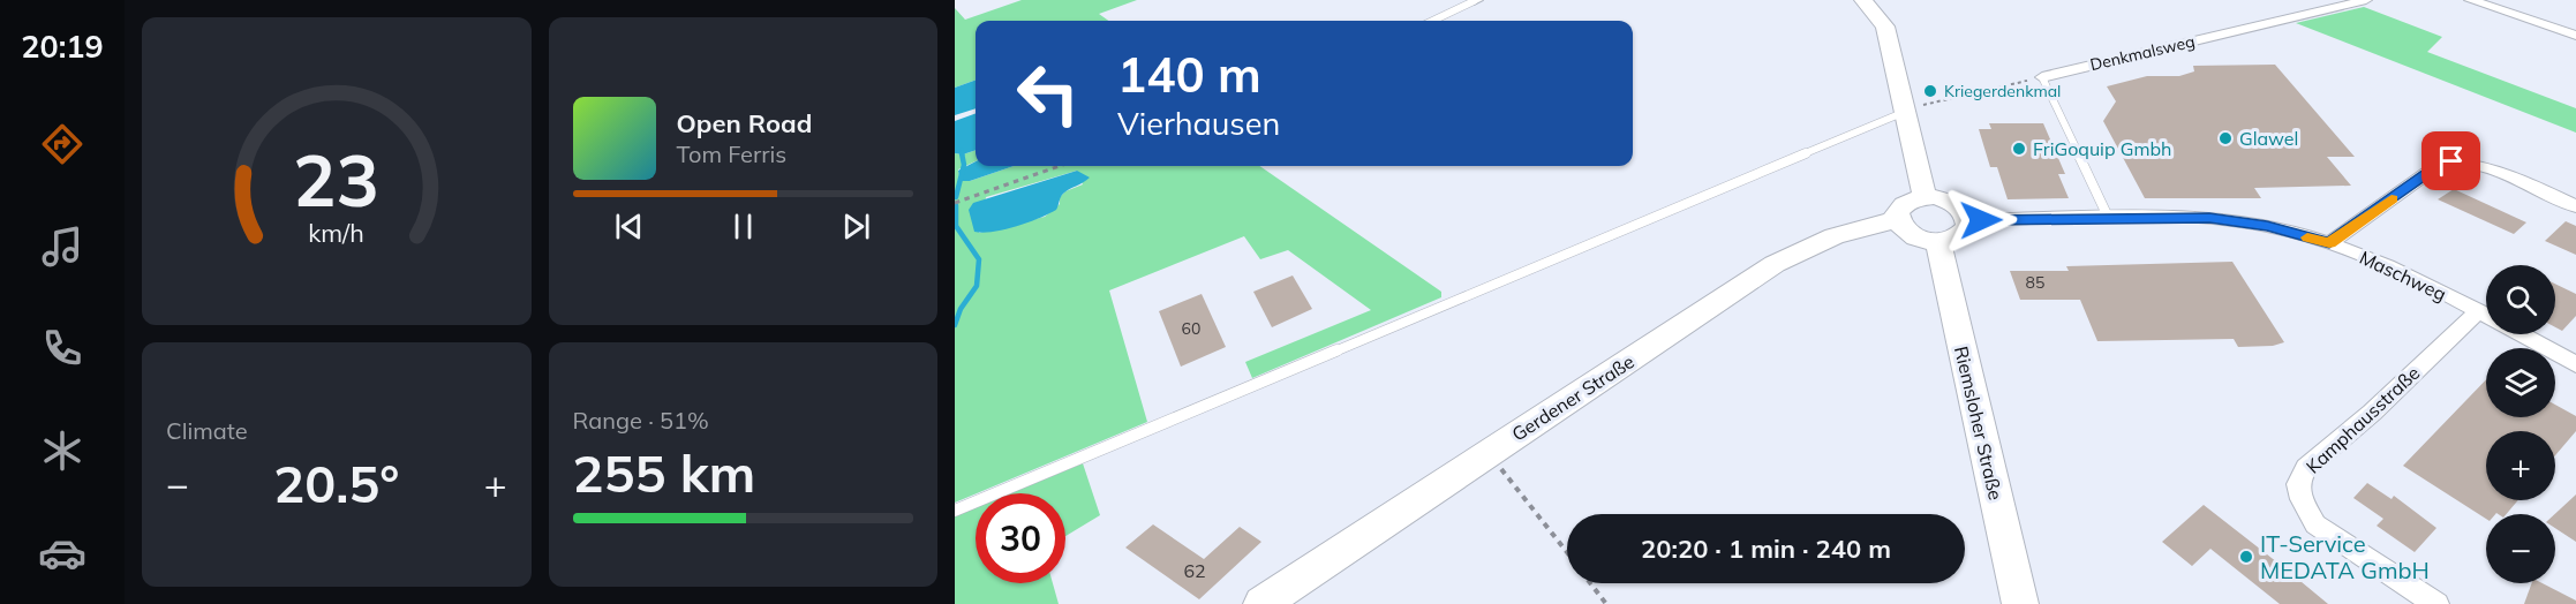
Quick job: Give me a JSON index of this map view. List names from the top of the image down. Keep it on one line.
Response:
{"streets":{"main road":["Gerdener Straße","Riemsloher Straße"],"street":["Denkmalsweg","Maschweg","Kamphausstraße"]},"crossings":[["Maschweg","Gerdener Straße"],["Maschweg","Kamphausstraße"],["Maschweg","Riemsloher Straße"],["Gerdener Straße","Riemsloher Straße"]],"places":["Kriegerdenkmal","Glawel","FriGoquip Gmbh","IT-Service MEDATA GmbH"],"house_numbers":["85","60","62"],"page":{"tabs":"20:19","turn":["140 m","Vierhausen"],"song":["Open Road","Tom Ferris"],"map_buttons":["+","−"],"tile":["Climate",["Range · 51%","255 km"]],"heat":["−","20.5°","+"],"limit":"30","trip":"20:20 · 1 min · 240 m","gauge":["23","km/h"]}}
